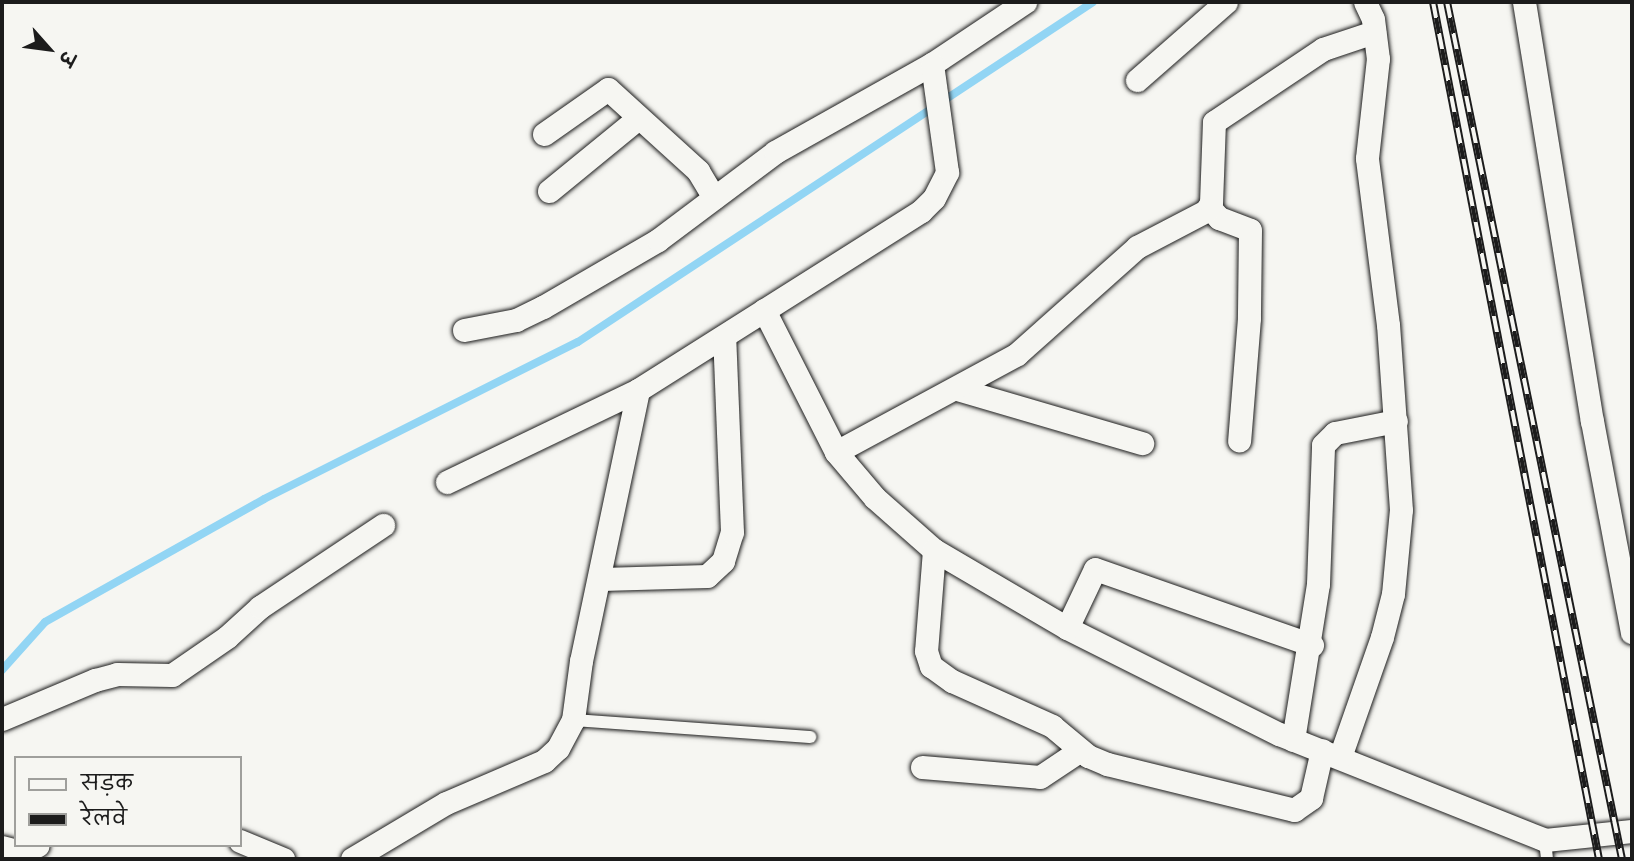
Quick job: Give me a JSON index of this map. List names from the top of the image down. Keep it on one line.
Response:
{"legend":["सड़क","रेलवे"],"north":"bottom right"}
